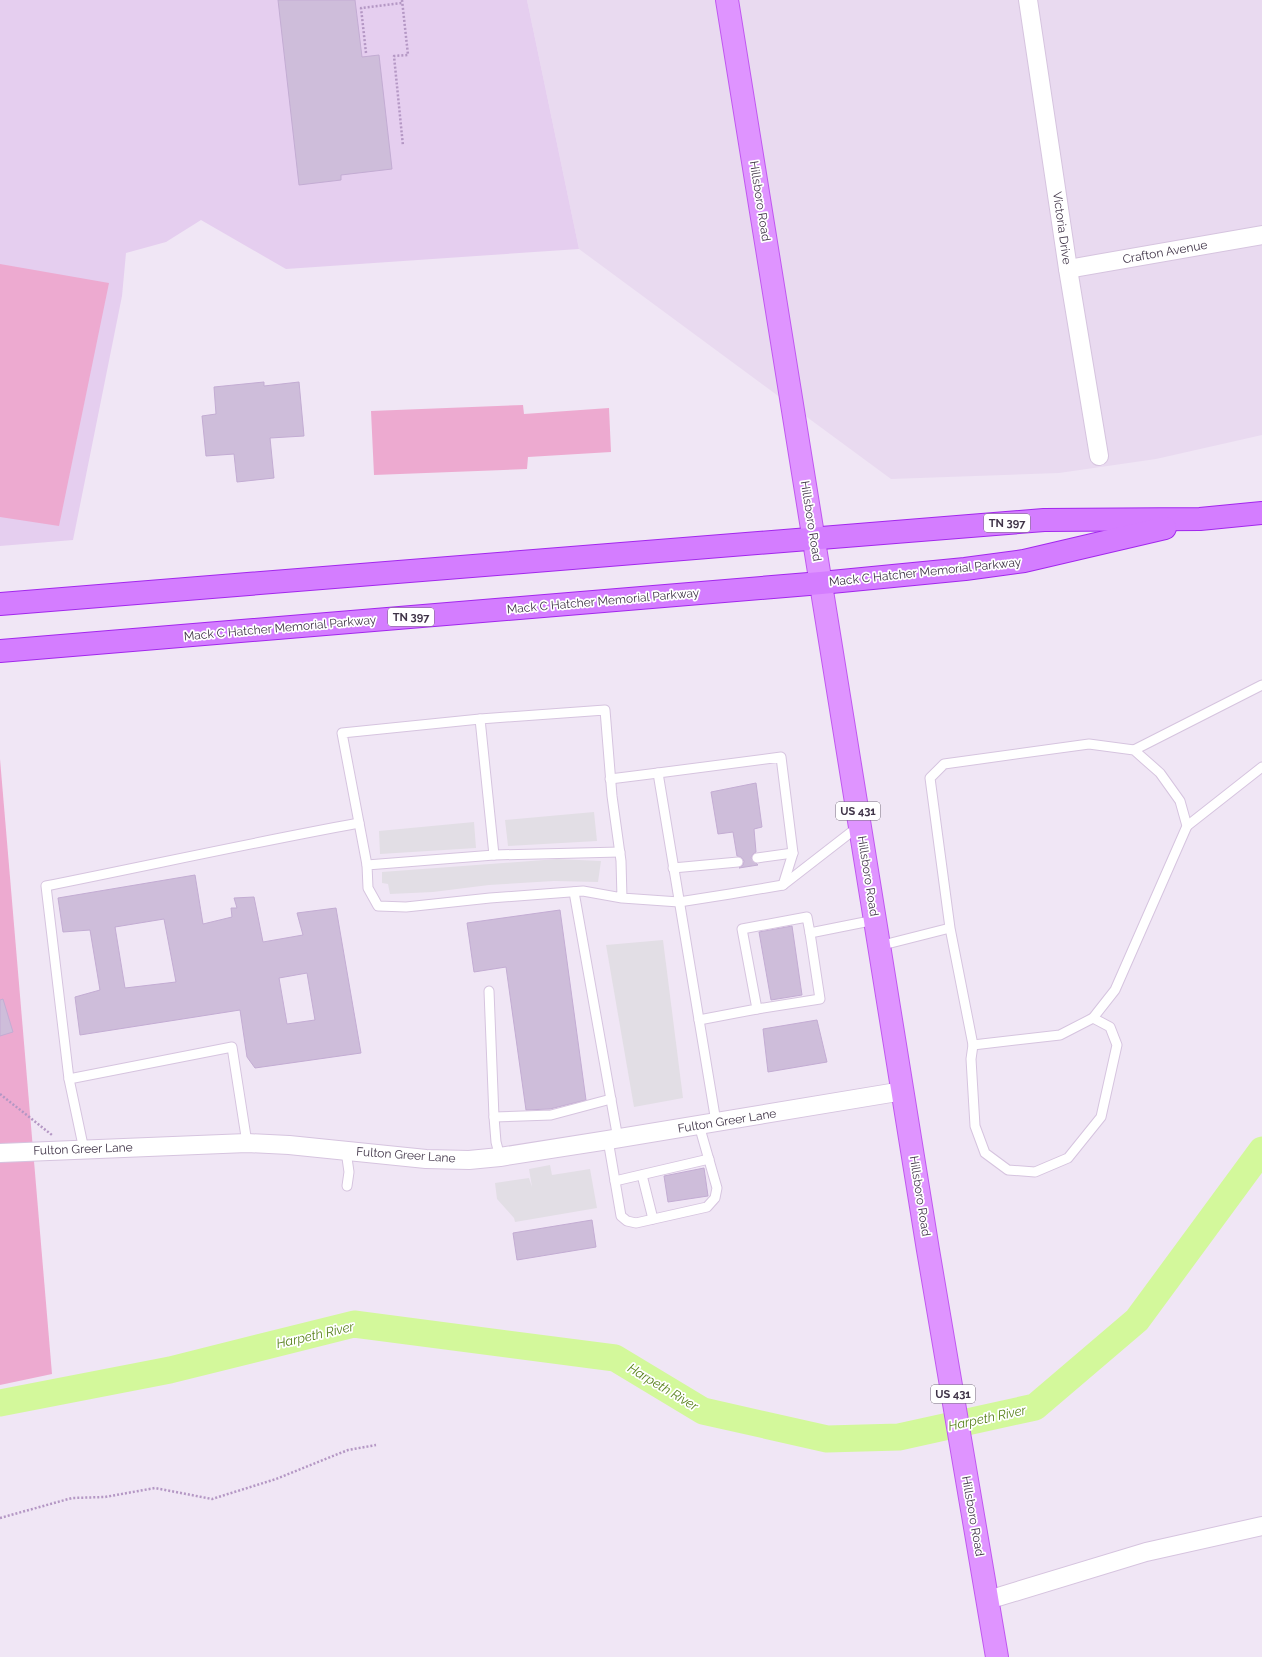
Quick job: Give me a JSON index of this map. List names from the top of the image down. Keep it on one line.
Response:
{"streets":{"highway":["TN 397","Mack C Hatcher Memorial Parkway"],"main road":["Hillsboro Road","US 431"],"street":["Victoria Drive","Crafton Avenue","Fulton Greer Lane"]},"crossings":[["Hillsboro Road","Mack C Hatcher Memorial Parkway"],["Hillsboro Road","Fulton Greer Lane"],["Victoria Drive","Crafton Avenue"]],"water":["Harpeth River"]}
